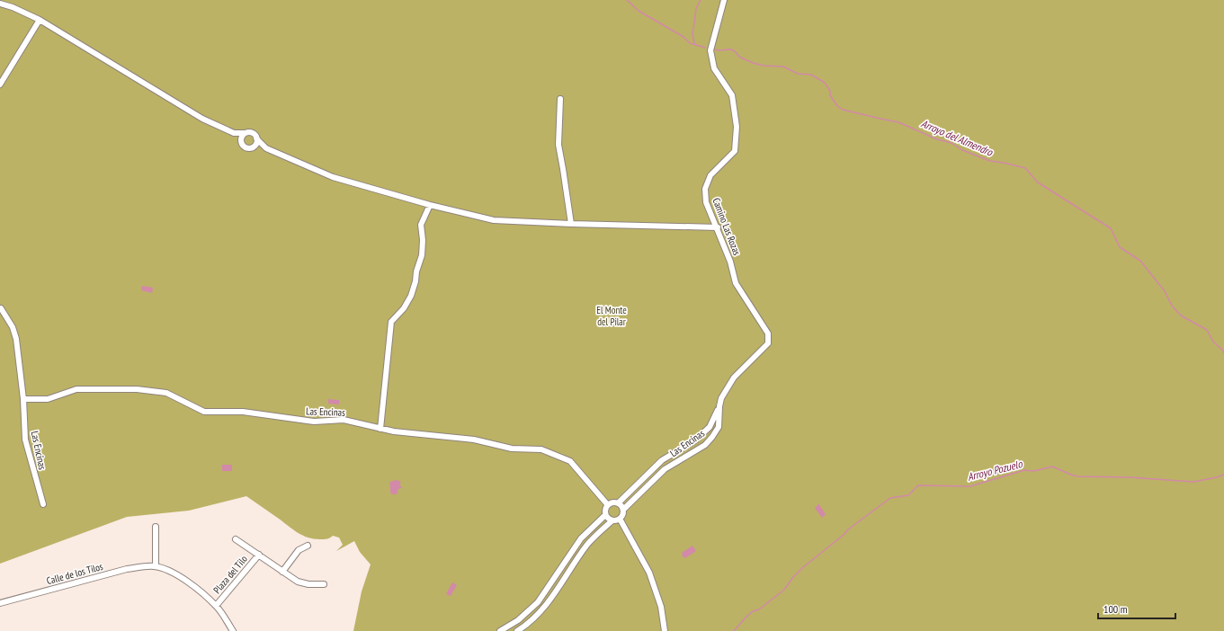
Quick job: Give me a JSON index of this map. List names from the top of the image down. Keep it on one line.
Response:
{"streets":{"street":["Camino Las Rozas","Las Encinas","Calle de los Tilos","Plaza del Tilo"]},"crossings":[["Camino Las Rozas","Las Encinas"],["Calle de los Tilos","Plaza del Tilo"]],"water":["Arroyo del Almendro","Arroyo Pozuelo"],"parks":["El Monte del Pilar"],"scale_bar":"100 m"}
